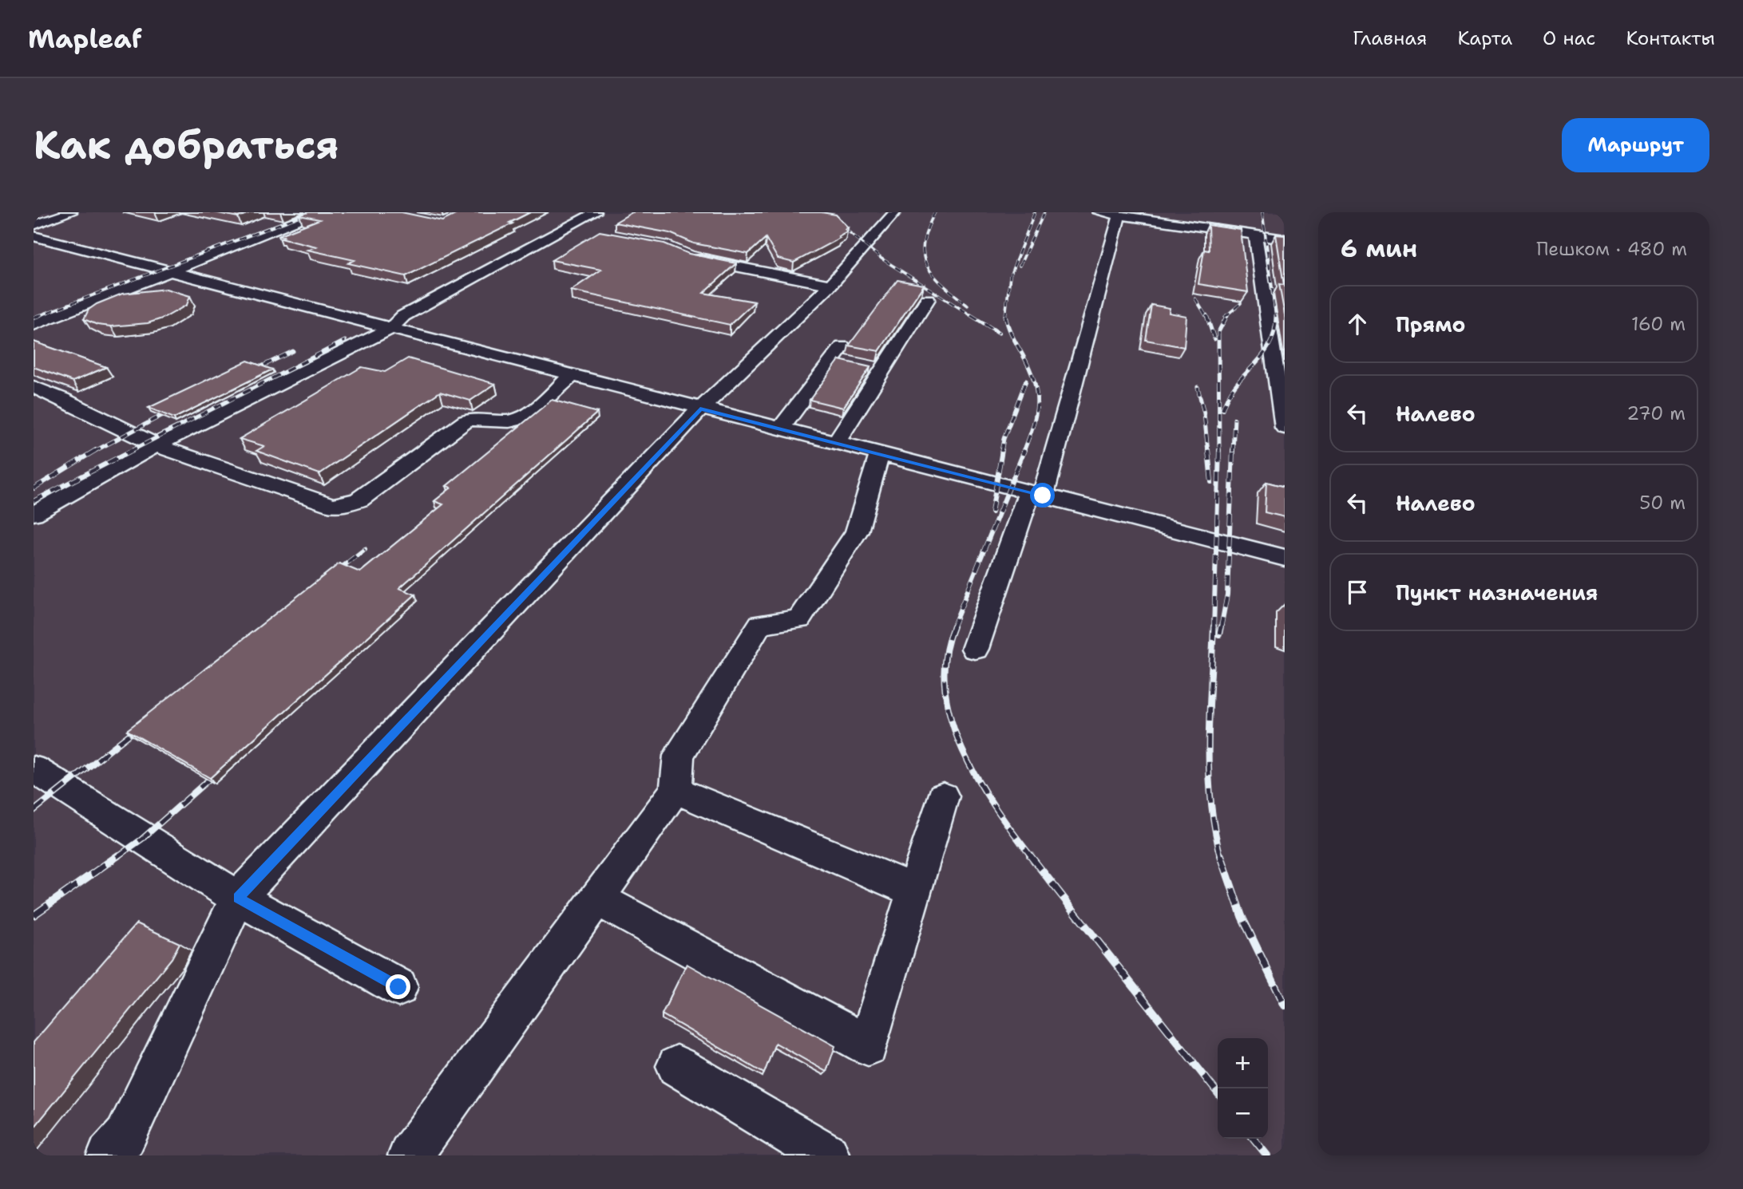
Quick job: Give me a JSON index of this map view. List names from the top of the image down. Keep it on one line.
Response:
{"page":{"header":"Mapleaf","nav":["Главная","Карта","О нас","Контакты"],"buttons":"Маршрут","title":"Как добраться","heading":["6 мин","Пешком · 480 m"],"list":[["Прямо","160 m"],["Налево","270 m"],["Налево","50 m"],"Пункт назначения"],"map_buttons":["+","−"]}}
